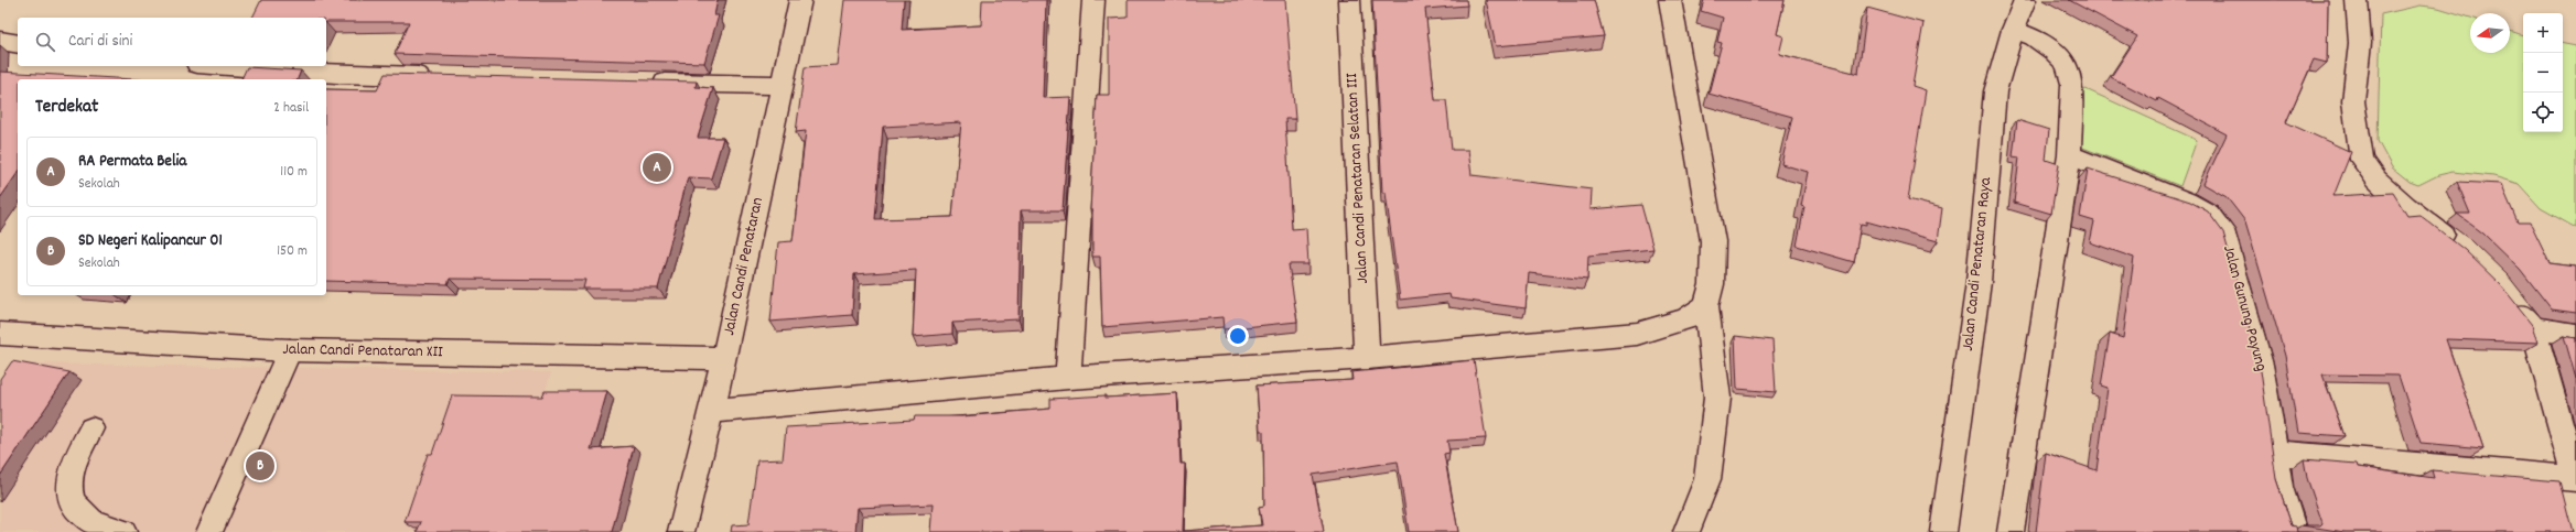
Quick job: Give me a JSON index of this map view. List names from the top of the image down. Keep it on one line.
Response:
{"streets":{"street":["Jalan Candi Penataran Selatan III","Jalan Candi Penataran Raya","Jalan Candi Penataran","Jalan Gunung Payung","Jalan Candi Penataran XII"]},"crossings":[["Jalan Candi Penataran","Jalan Candi Penataran XII"]],"north":"left","page":{"map_buttons":["+","−"],"search":"Cari di sini","heading":["Terdekat","2 hasil"],"list":[{"mark":"A","name":"RA Permata Belia","note":"Sekolah","value":"110 m"},{"mark":"B","name":"SD Negeri Kalipancur 01","note":"Sekolah","value":"150 m"}],"pins":["A","B"]}}
